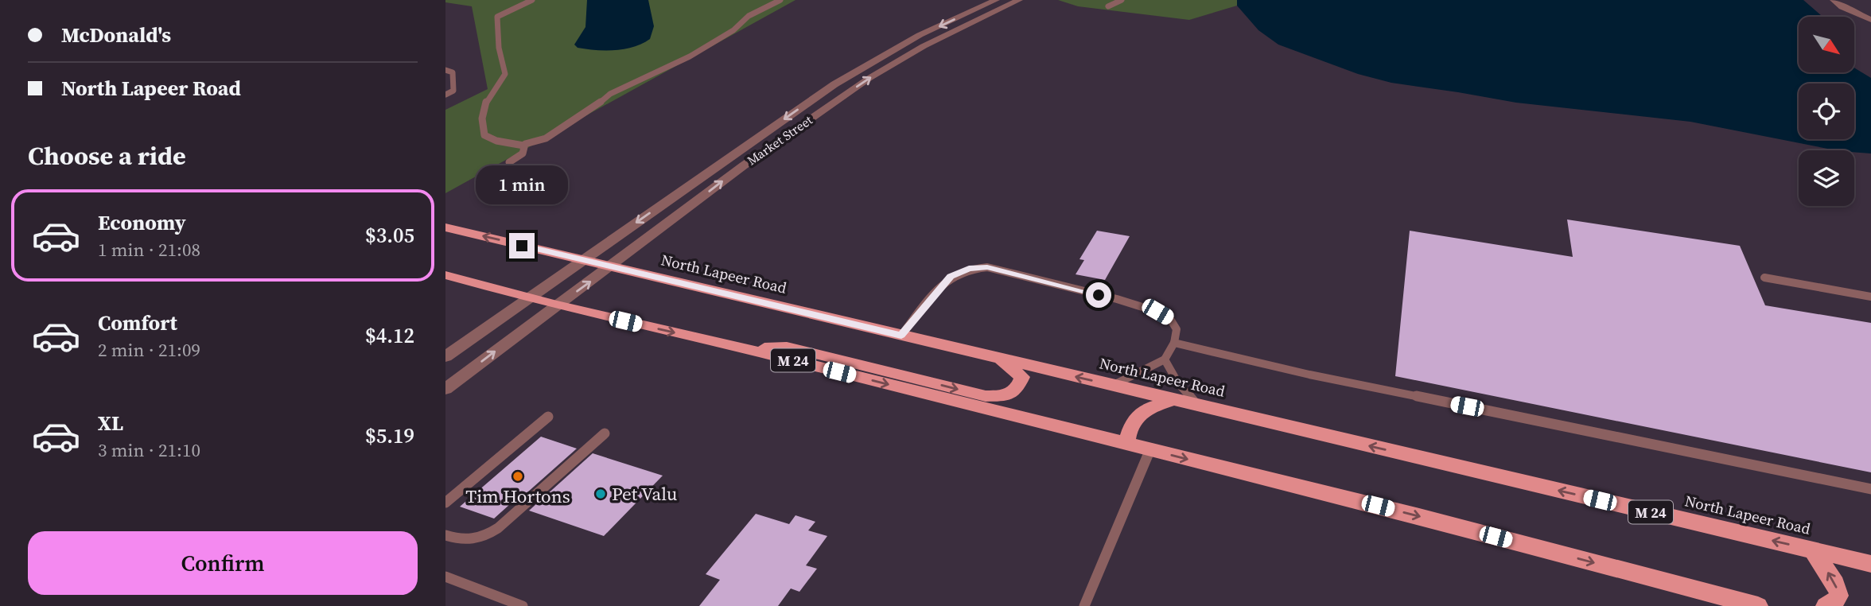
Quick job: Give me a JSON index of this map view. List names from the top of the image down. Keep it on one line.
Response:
{"streets":{"main road":["North Lapeer Road","M 24"],"street":["Market Street"]},"crossings":[["Market Street","North Lapeer Road"],["Market Street","M 24"]],"places":["Tim Hortons","Pet Valu"],"north":"bottom right","page":{"banner":["McDonald's","North Lapeer Road"],"heading":"Choose a ride","bubble":"1 min","list":[{"name":"Economy","note":"1 min · 21:08","value":"$3.05"},{"name":"Comfort","note":"2 min · 21:09","value":"$4.12"},{"name":"XL","note":"3 min · 21:10","value":"$5.19"}],"buttons":"Confirm"}}
